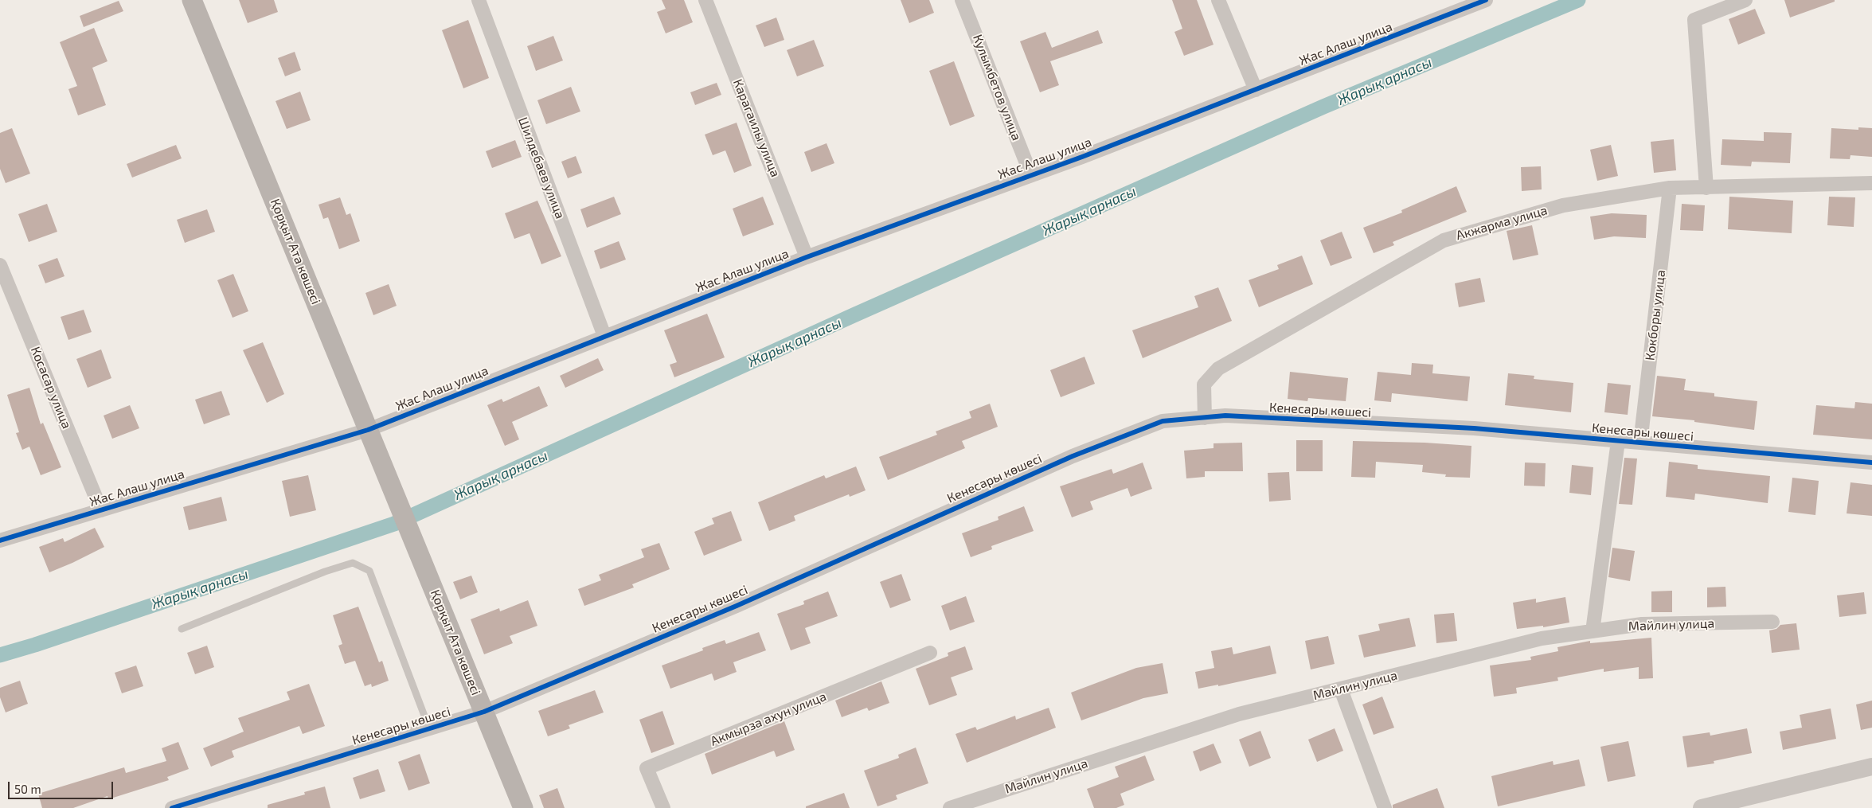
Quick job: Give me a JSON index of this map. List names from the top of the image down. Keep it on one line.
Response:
{"streets":{"main road":["Қорқыт Ата көшесі"],"street":["Жас Алаш улица","Кулымбетов улица","Карагаилы улица","Шилдебаев улица","Акжарма улица","Кокборы улица","Косасар улица","Кенесары көшесі","Майлин улица","Акмырза ахун улица"]},"crossings":[["Жас Алаш улица","Кулымбетов улица"],["Жас Алаш улица","Карагаилы улица"],["Жас Алаш улица","Шилдебаев улица"],["Жас Алаш улица","Қорқыт Ата көшесі"],["Жас Алаш улица","Косасар улица"],["Акжарма улица","Кокборы улица"],["Акжарма улица","Кенесары көшесі"],["Қорқыт Ата көшесі","Кенесары көшесі"],["Кокборы улица","Кенесары көшесі"]],"water":["Жарық арнасы"],"scale_bar":"50 m"}
